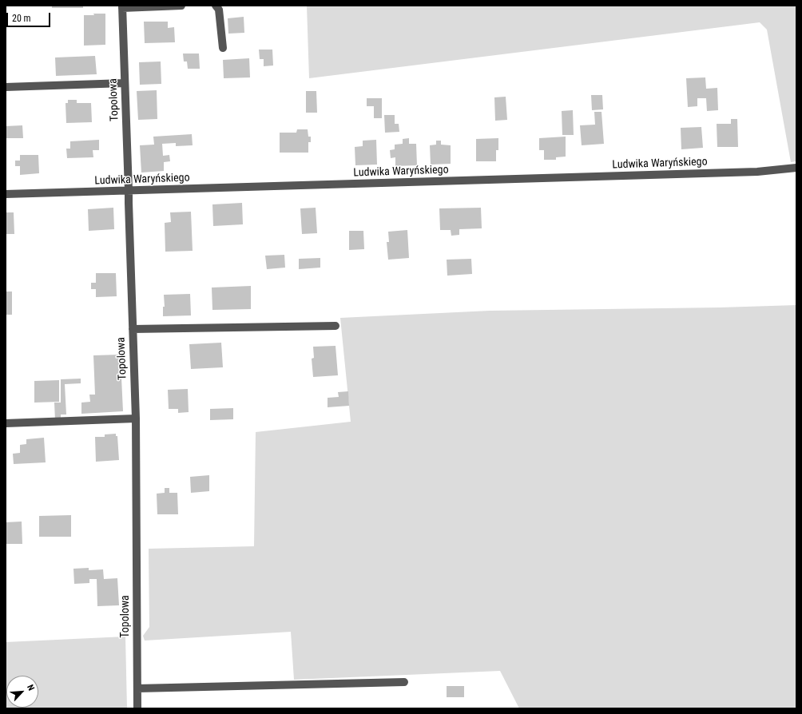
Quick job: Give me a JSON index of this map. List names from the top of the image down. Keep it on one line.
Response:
{"streets":{"street":["Topolowa","Ludwika Waryńskiego"]},"crossings":[["Topolowa","Ludwika Waryńskiego"]],"scale_bar":"20 m","north":"top right"}
